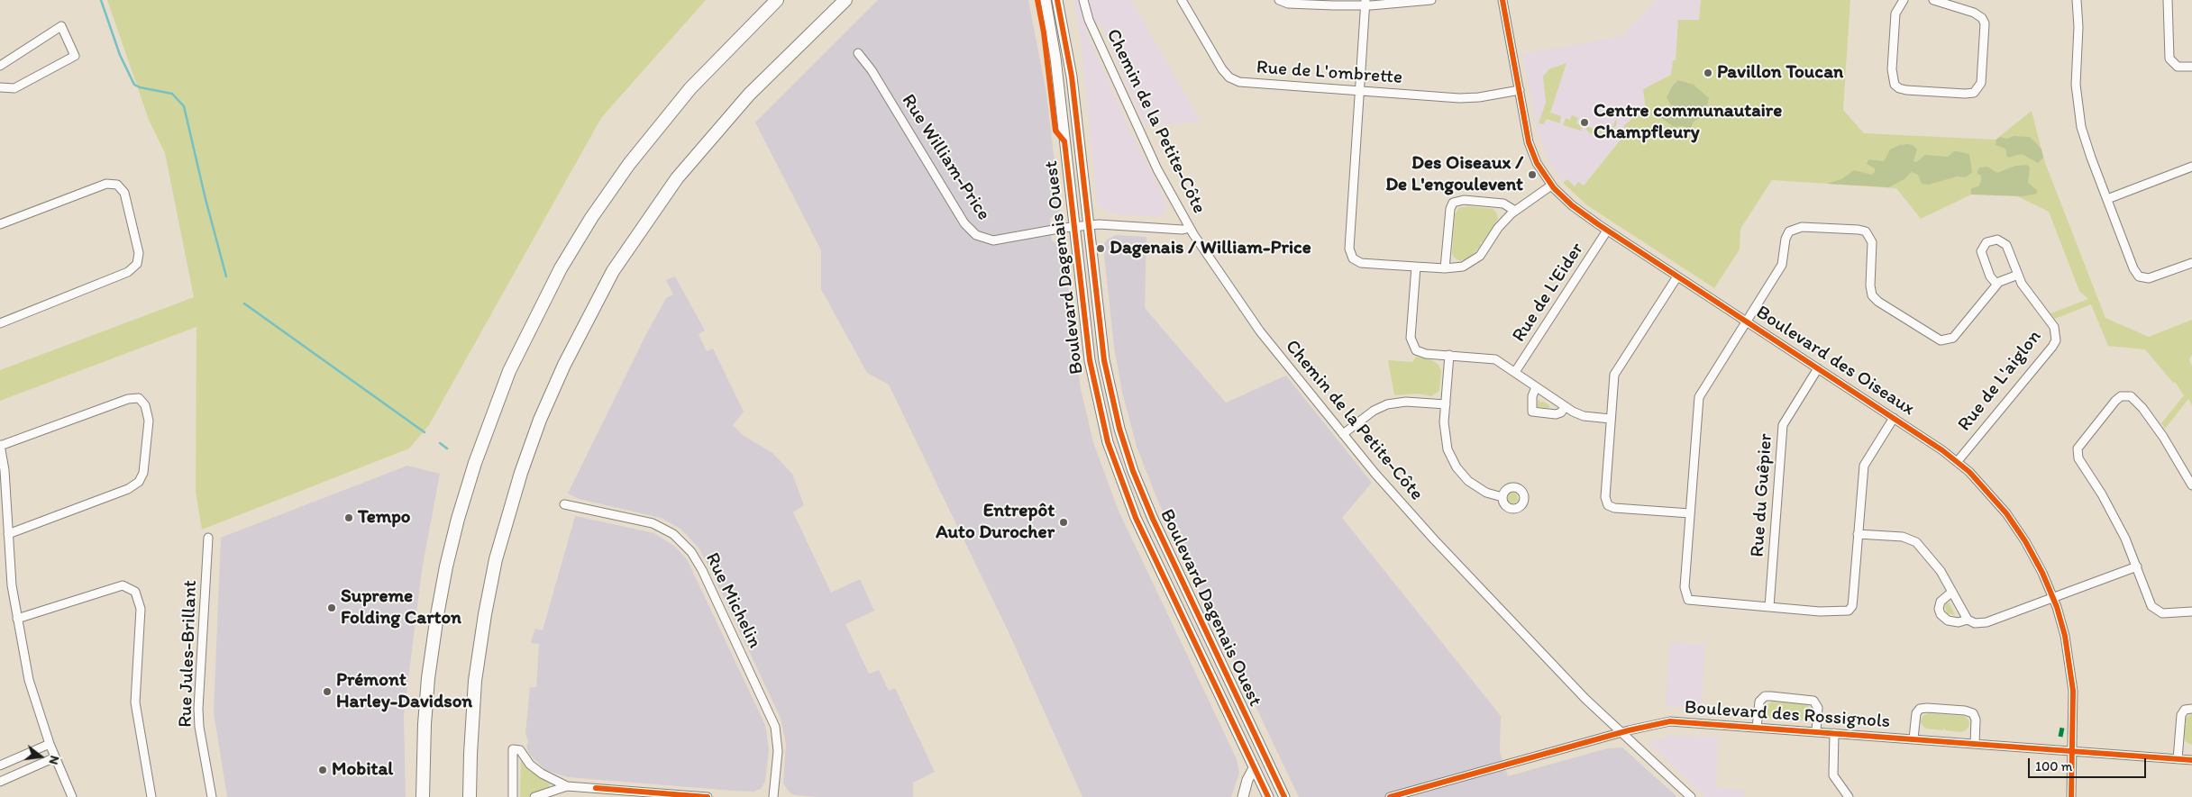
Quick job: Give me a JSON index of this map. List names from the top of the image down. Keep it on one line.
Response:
{"streets":{"main road":["Boulevard Dagenais Ouest"],"street":["Rue de L'ombrette","Chemin de la Petite-Côte","Rue William-Price","Rue de L'Eider","Boulevard des Oiseaux","Rue de L'aiglon","Rue du Guêpier","Rue Michelin","Rue Jules-Brillant","Boulevard des Rossignols"]},"crossings":[["Rue de L'ombrette","Boulevard des Oiseaux"],["Chemin de la Petite-Côte","Rue William-Price"],["Chemin de la Petite-Côte","Boulevard des Rossignols"],["Rue William-Price","Boulevard Dagenais Ouest"],["Rue de L'Eider","Boulevard des Oiseaux"],["Boulevard des Oiseaux","Rue de L'aiglon"],["Boulevard des Oiseaux","Rue du Guêpier"],["Boulevard des Oiseaux","Boulevard des Rossignols"]],"places":["Pavillon Toucan","Centre communautaire Champfleury","Des Oiseaux / De L'engoulevent","Dagenais / William-Price","Tempo","Entrepôt Auto Durocher","Supreme Folding Carton","Prémont Harley-Davidson","Mobital"],"scale_bar":"100 m","north":"right"}
